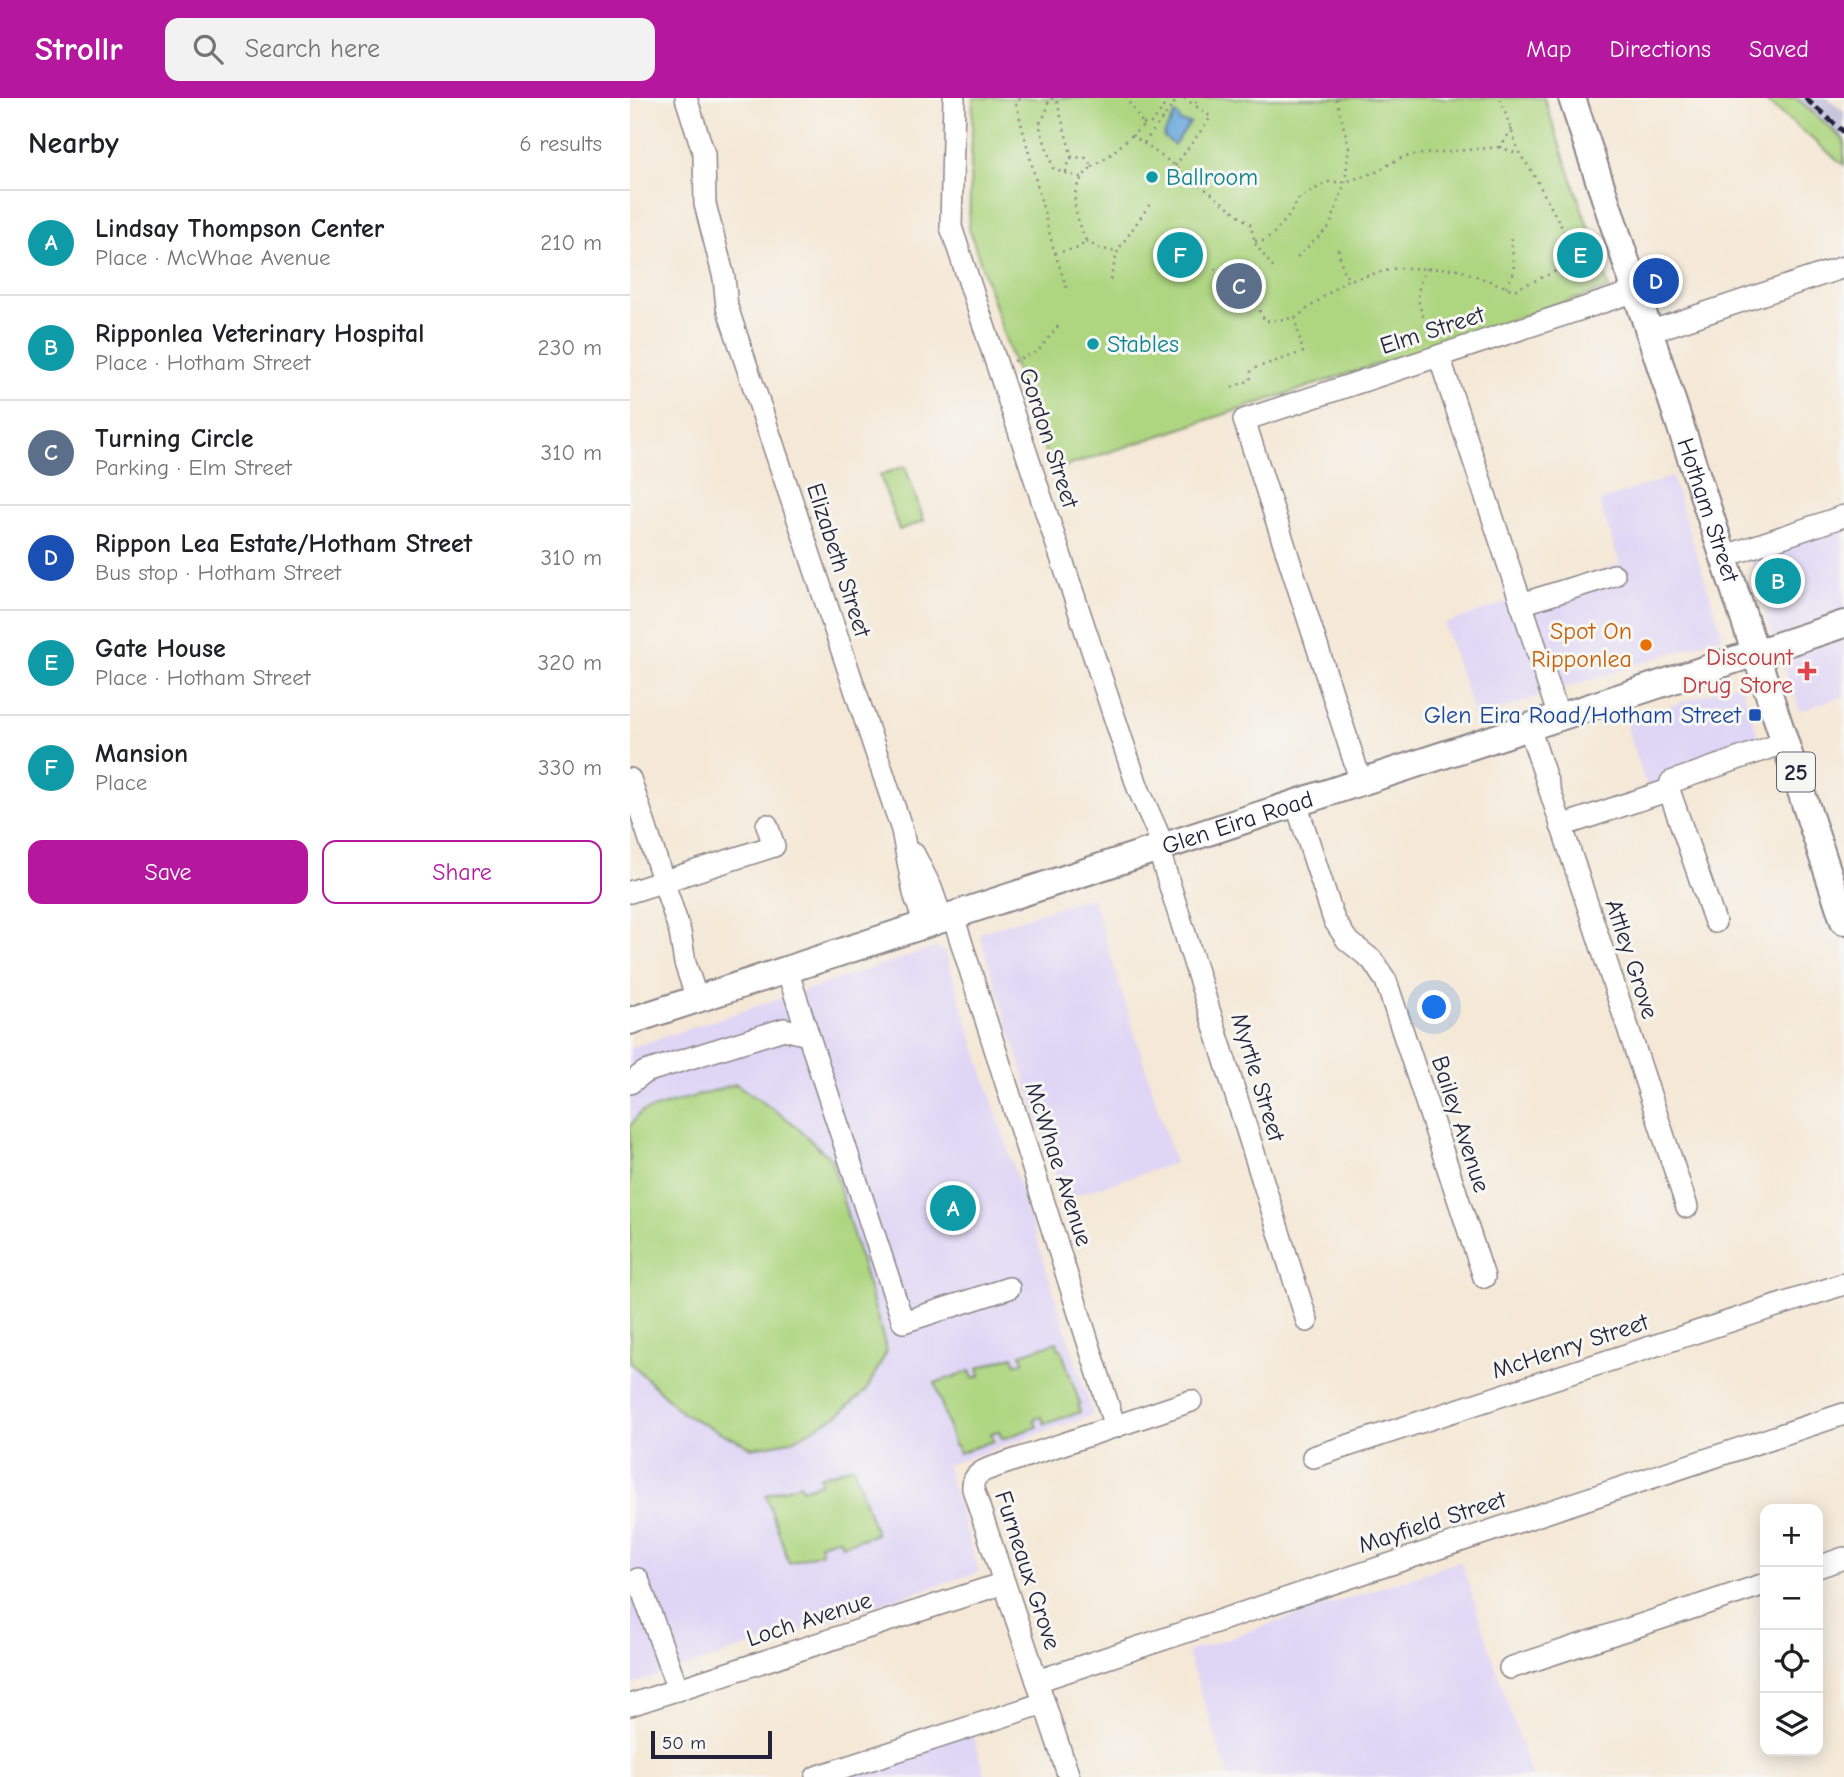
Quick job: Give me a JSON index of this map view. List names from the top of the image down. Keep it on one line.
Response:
{"streets":{"main road":["Hotham Street","25","Glen Eira Road"],"street":["Elm Street","Gordon Street","Elizabeth Street","Attley Grove","Myrtle Street","Bailey Avenue","McWhae Avenue","McHenry Street","Mayfield Street","Furneaux Grove","Loch Avenue"]},"crossings":[["Elm Street","Hotham Street"],["Elm Street","Glen Eira Road"],["Gordon Street","Glen Eira Road"],["Gordon Street","Myrtle Street"],["Hotham Street","Glen Eira Road"],["Elizabeth Street","Glen Eira Road"],["Elizabeth Street","McWhae Avenue"],["Glen Eira Road","Attley Grove"],["Glen Eira Road","Myrtle Street"],["Glen Eira Road","Bailey Avenue"],["Glen Eira Road","McWhae Avenue"],["McWhae Avenue","Furneaux Grove"],["Mayfield Street","Furneaux Grove"],["Furneaux Grove","Loch Avenue"]],"places":{"other":["Ballroom","Stables","Spot On Ripponlea"],"health":["Discount Drug Store"],"transit":["Glen Eira Road/Hotham Street"]},"scale_bar":"50 m","page":{"header":"Strollr","search":"Search here","nav":["Map","Directions","Saved"],"heading":["Nearby","6 results"],"list":[{"mark":"A","name":"Lindsay Thompson Center","note":"Place · McWhae Avenue","value":"210 m"},{"mark":"B","name":"Ripponlea Veterinary Hospital","note":"Place · Hotham Street","value":"230 m"},{"mark":"C","name":"Turning Circle","note":"Parking · Elm Street","value":"310 m"},{"mark":"D","name":"Rippon Lea Estate/Hotham Street","note":"Bus stop · Hotham Street","value":"310 m"},{"mark":"E","name":"Gate House","note":"Place · Hotham Street","value":"320 m"},{"mark":"F","name":"Mansion","note":"Place","value":"330 m"}],"pins":["E","F","D","C","B","A"],"buttons":["Save","Share"],"map_buttons":["+","−"],"scale":"50 m"}}
